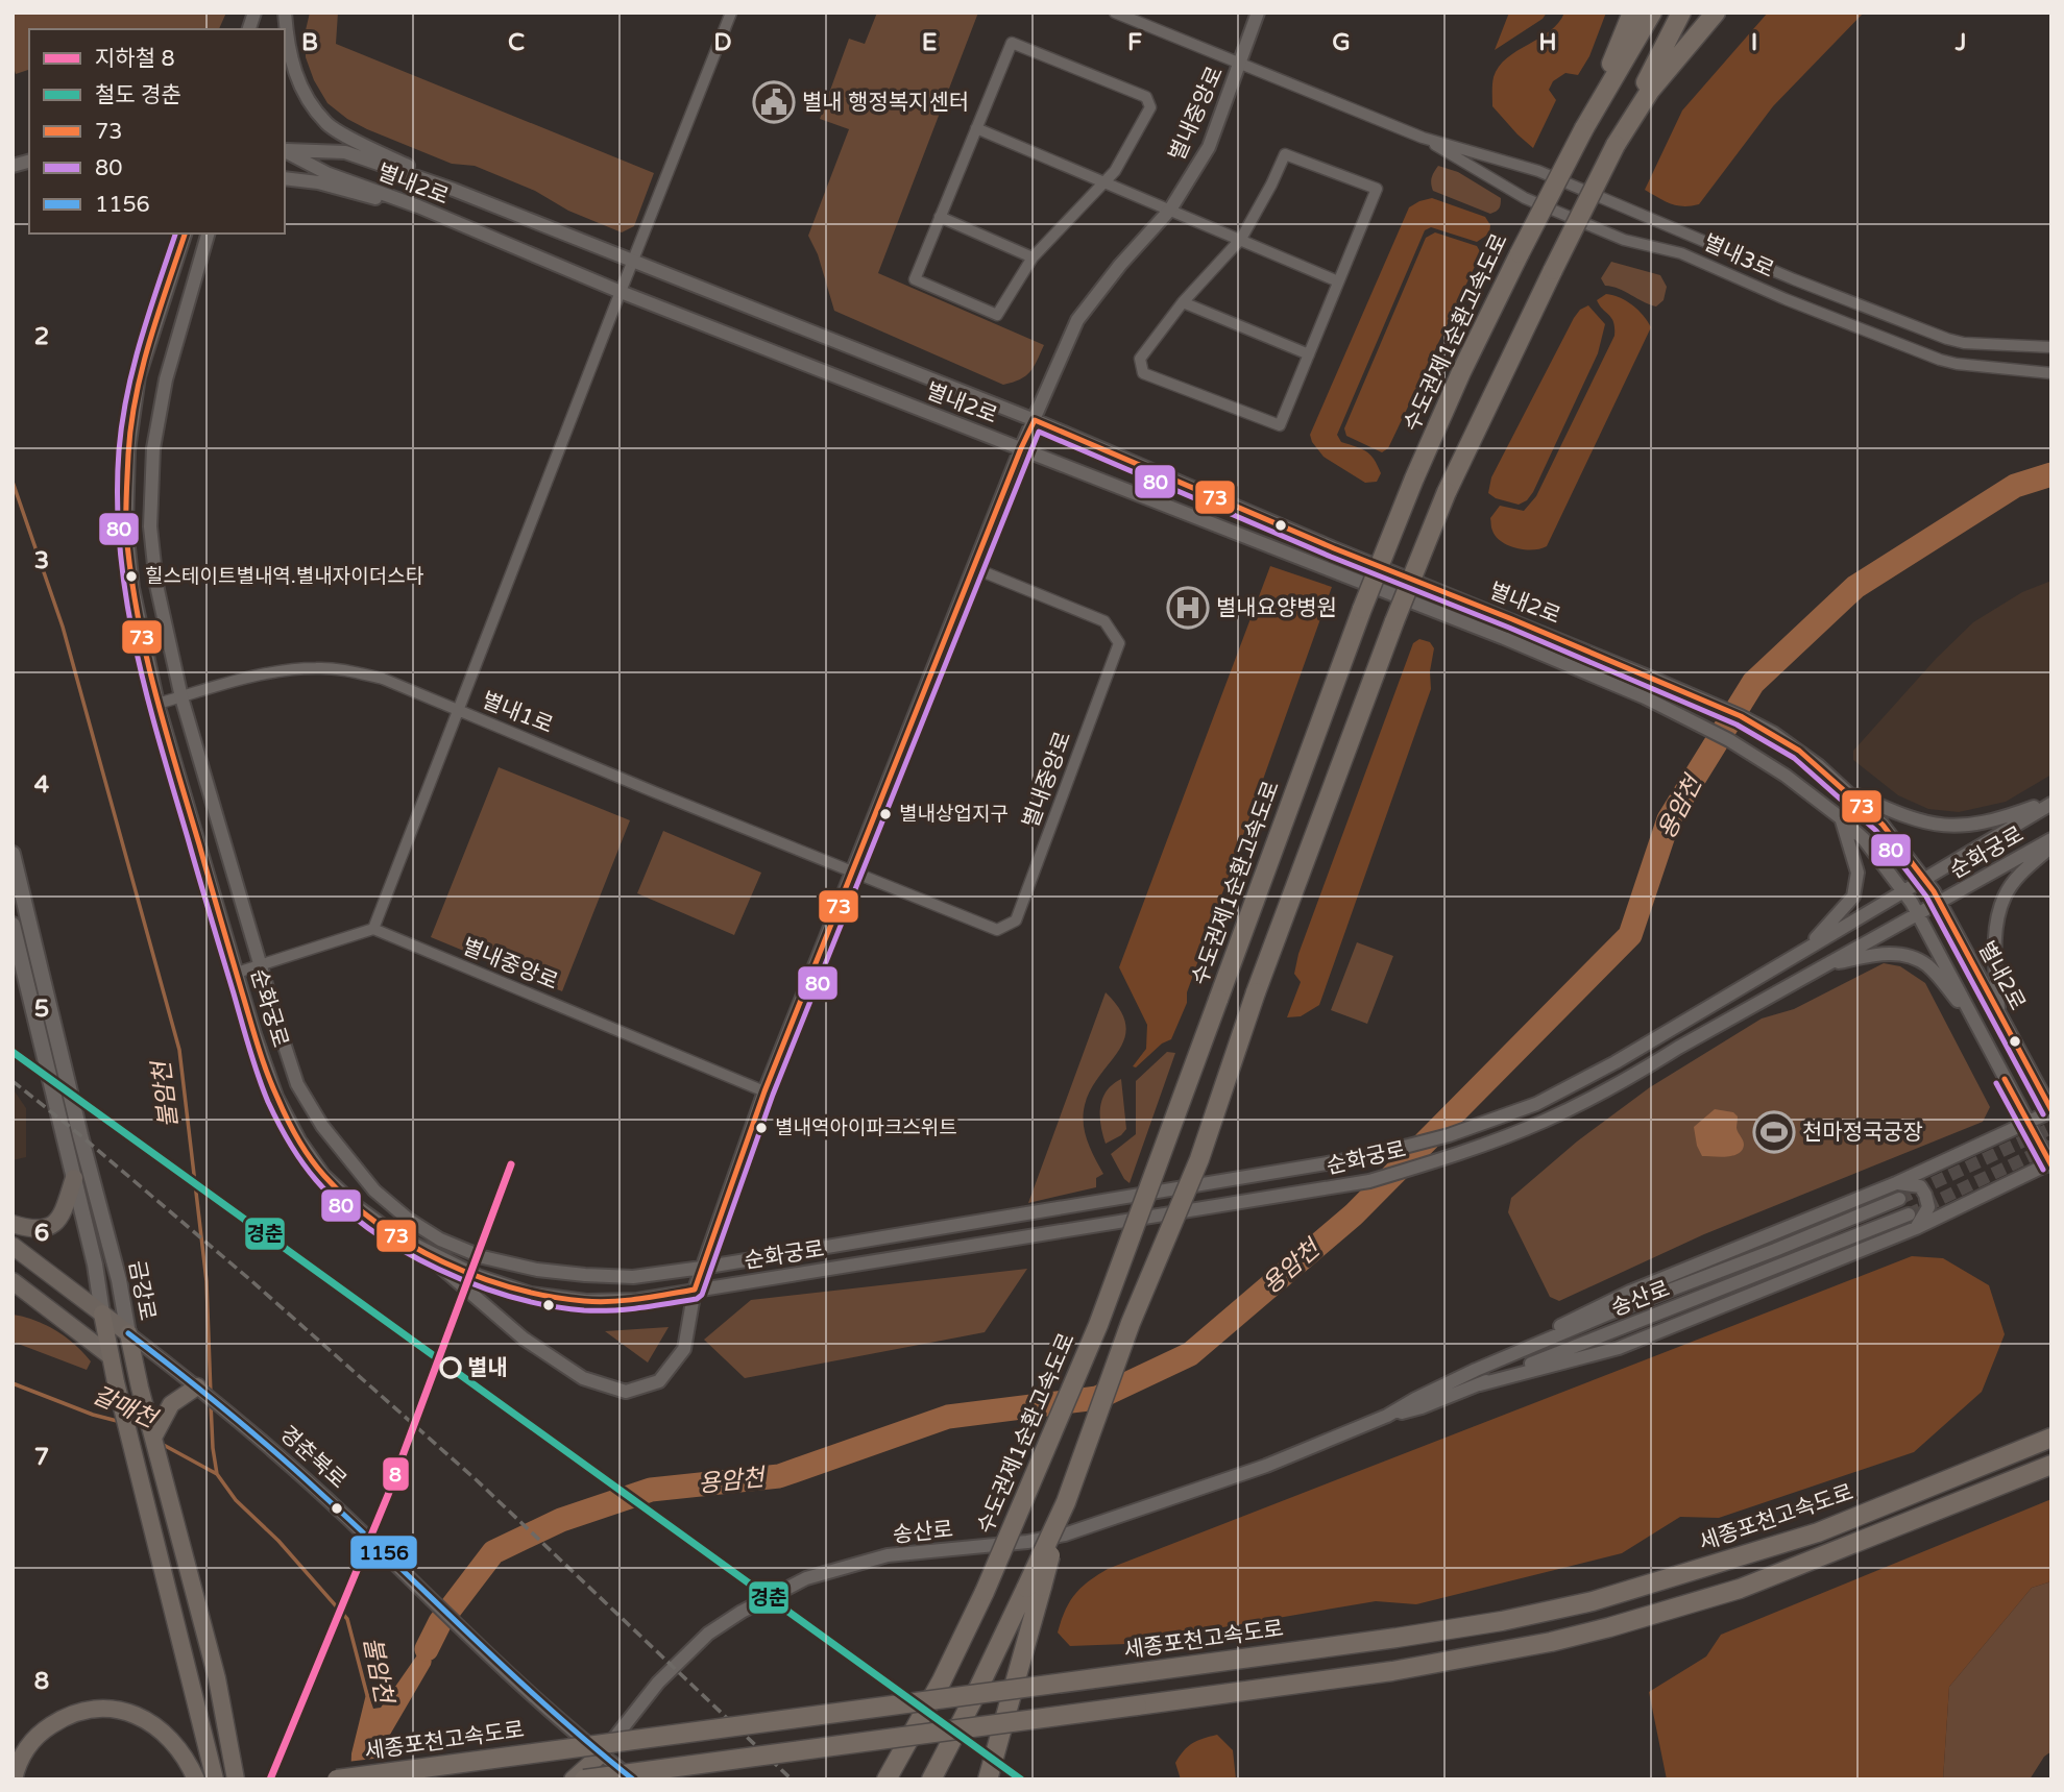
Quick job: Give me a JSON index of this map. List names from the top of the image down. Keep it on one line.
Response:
{"streets":{"highway":["수도권제1순환고속도로","금강로","세종포천고속도로"],"main road":["경춘북로"],"street":["별내중앙로","별내2로","별내3로","별내1로","순화궁로","송산로"]},"crossings":[["별내중앙로","별내2로"],["별내중앙로","별내3로"],["별내중앙로","별내1로"],["별내중앙로","순화궁로"],["별내2로","순화궁로"],["별내1로","순화궁로"],["금강로","경춘북로"],["송산로","경춘북로"]],"water":["용암천","불암천","갈매천"],"places":{"public building":["별내 행정복지센터"],"other":["힐스테이트별내역.별내자이더스타","별내상업지구","별내역아이파크스위트","별내"],"hospital":["별내요양병원"],"sports":["천마정국궁장"]},"lines":["transit line 73","transit line 80","rail line 경춘","metro line 8","transit line 1156"],"legend":["지하철 8","철도 경춘","73","80","1156"],"grid":{"columns":["B","C","D","E","F","G","H","I","J"],"rows":["2","3","4","5","6","7","8"]}}
